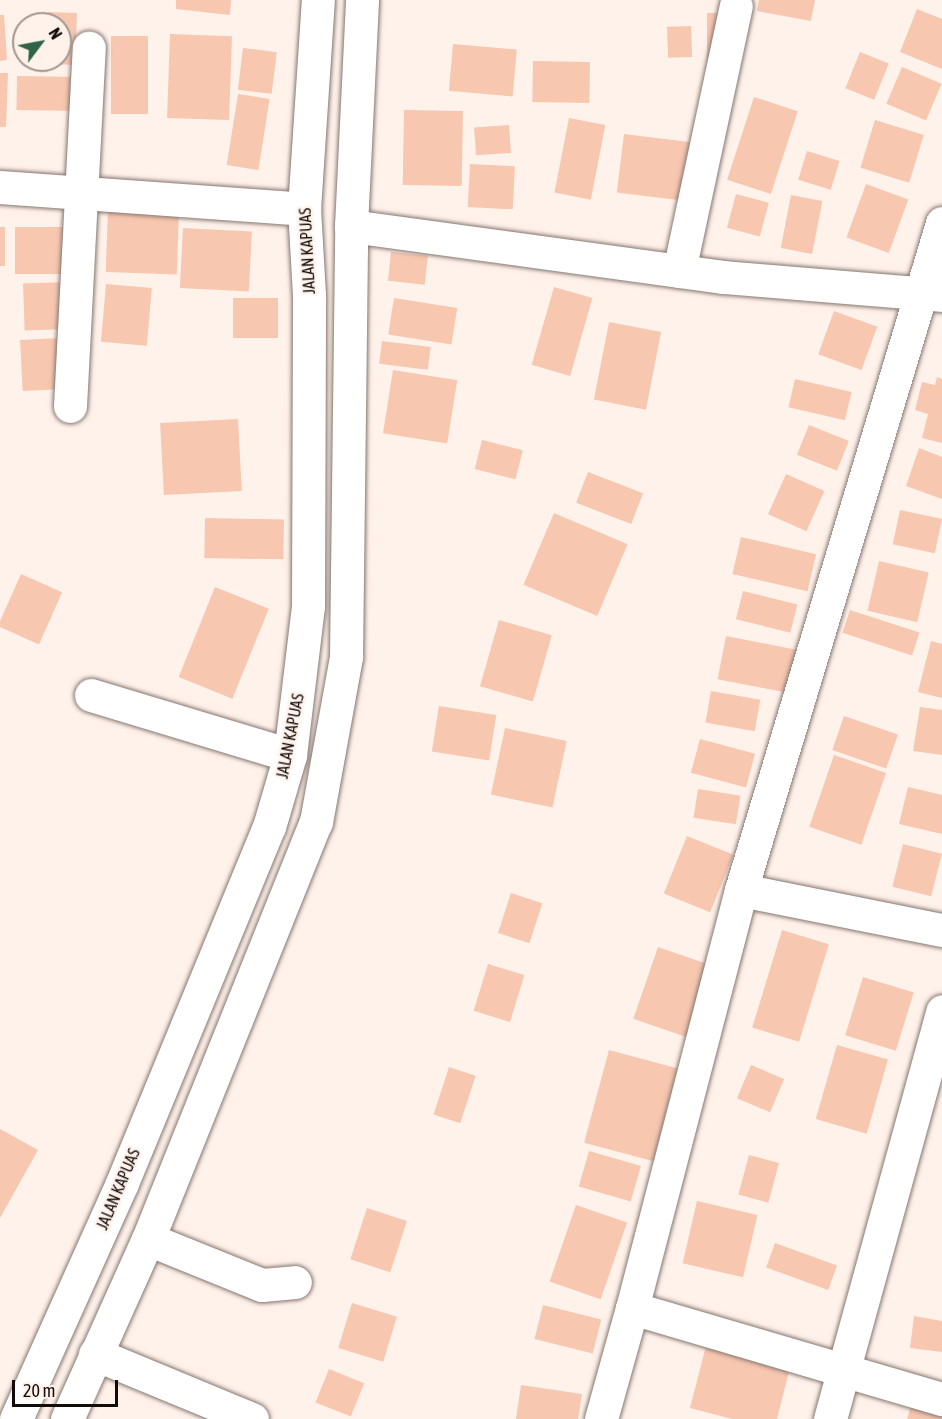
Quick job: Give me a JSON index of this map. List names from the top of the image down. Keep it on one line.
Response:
{"streets":{"street":["JALAN KAPUAS"]},"scale_bar":"20 m","north":"top right"}
